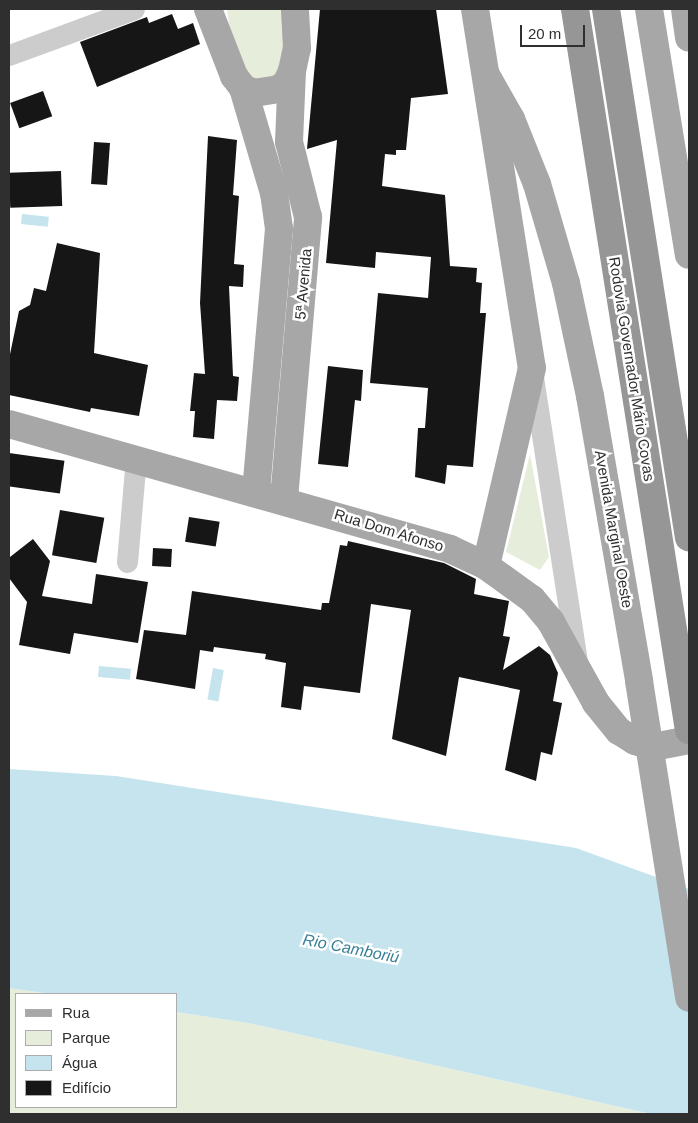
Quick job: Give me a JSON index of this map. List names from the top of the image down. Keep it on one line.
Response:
{"streets":{"highway":["Rodovia Governador Mário Covas"],"main road":["5ª Avenida","Avenida Marginal Oeste","Rua Dom Afonso"]},"crossings":[["5ª Avenida","Rua Dom Afonso"],["Avenida Marginal Oeste","Rua Dom Afonso"]],"water":["Rio Camboriú"],"legend":["Rua","Parque","Água","Edifício"],"scale_bar":"20 m"}
